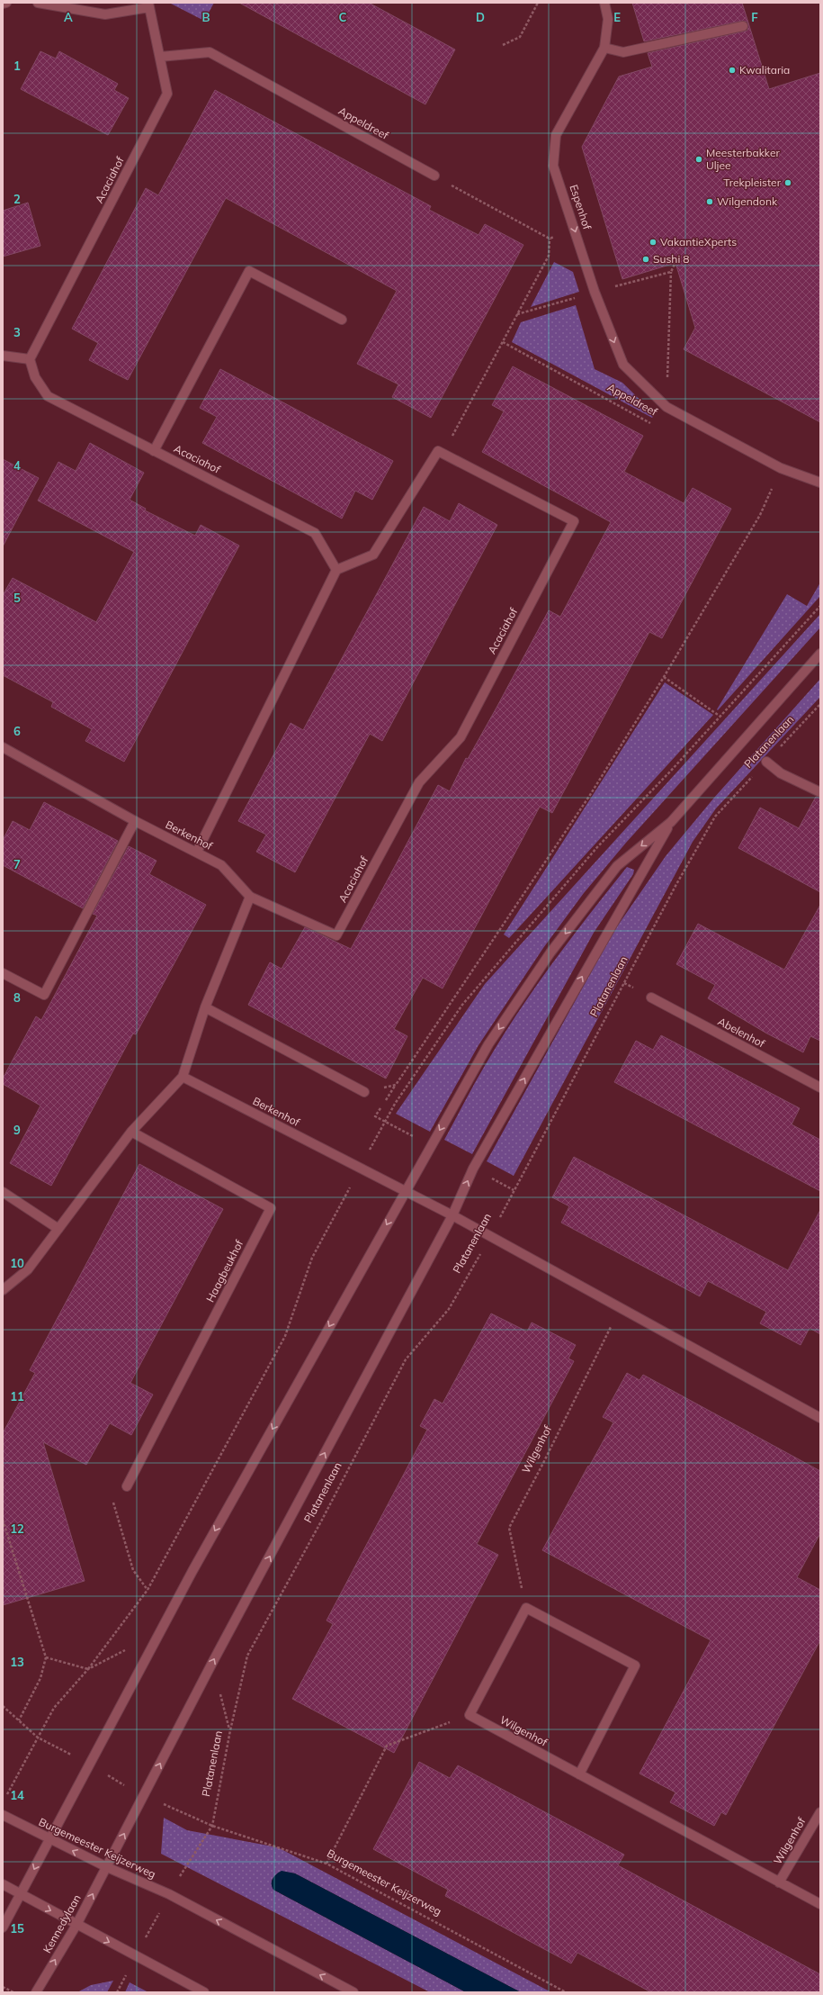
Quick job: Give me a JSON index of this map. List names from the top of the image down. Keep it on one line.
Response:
{"streets":{"street":["Appeldreef","Acaciahof","Espenhof","Platanenlaan","Berkenhof","Abelenhof","Haagbeukhof","Wilgenhof","Burgemeester Keijzerweg","Kennedylaan"]},"crossings":[["Appeldreef","Acaciahof"],["Appeldreef","Espenhof"],["Acaciahof","Berkenhof"],["Platanenlaan","Berkenhof"],["Platanenlaan","Burgemeester Keijzerweg"],["Platanenlaan","Kennedylaan"],["Burgemeester Keijzerweg","Kennedylaan"]],"one_way":["Espenhof"],"places":["Kwalitaria","Meesterbakker Uljee","Trekpleister","Wilgendonk","VakantieXperts","Sushi 8"],"grid":{"columns":["A","B","C","D","E","F"],"rows":["1","2","3","4","5","6","7","8","9","10","11","12","13","14","15"]}}
